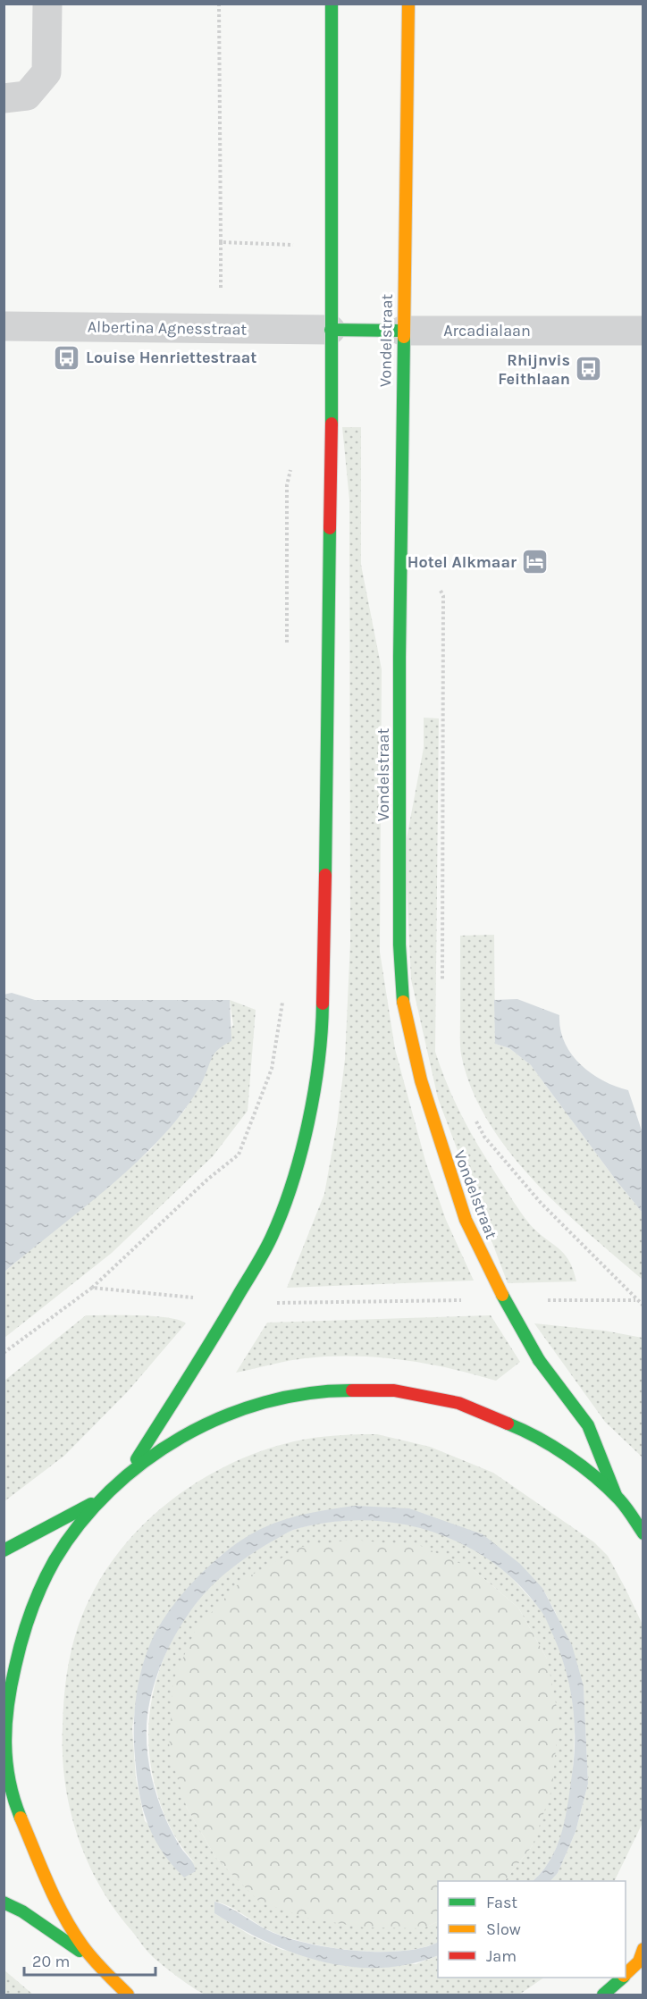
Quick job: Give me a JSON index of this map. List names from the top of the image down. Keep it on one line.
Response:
{"streets":{"main road":["Arcadialaan","Vondelstraat"],"street":["Albertina Agnesstraat"]},"crossings":[["Albertina Agnesstraat","Arcadialaan"],["Arcadialaan","Vondelstraat"]],"places":{"bus stop":["Louise Henriettestraat","Rhijnvis Feithlaan"],"hotel":["Hotel Alkmaar"]},"legend":["Fast","Slow","Jam"],"scale_bar":"20 m"}
